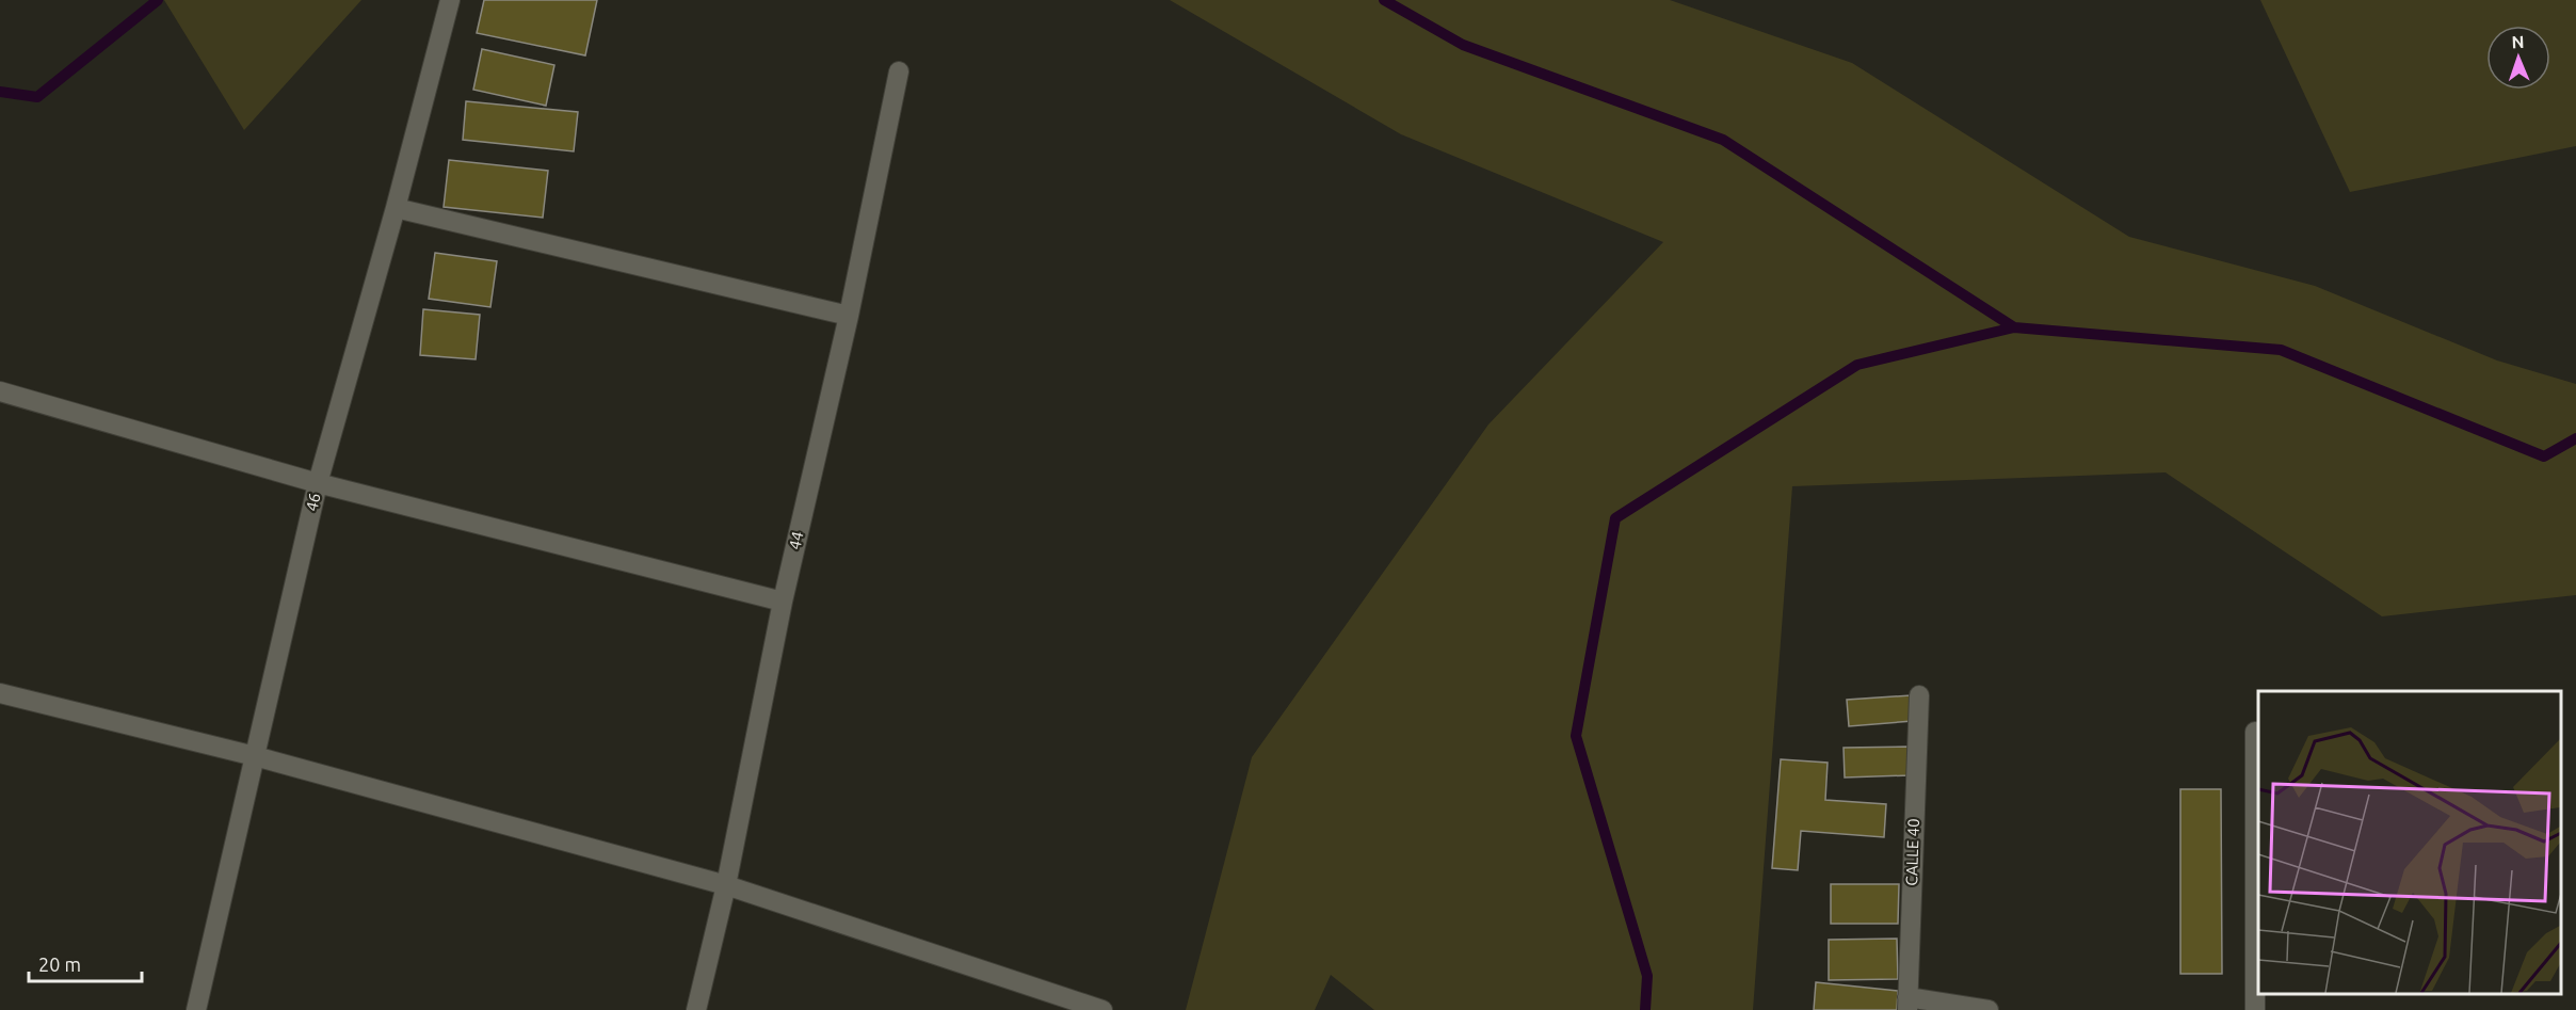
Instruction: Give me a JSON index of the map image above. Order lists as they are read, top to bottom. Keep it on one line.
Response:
{"streets":{"street":["46","44","CALLE 40"]},"scale_bar":"20 m","north":"top"}
